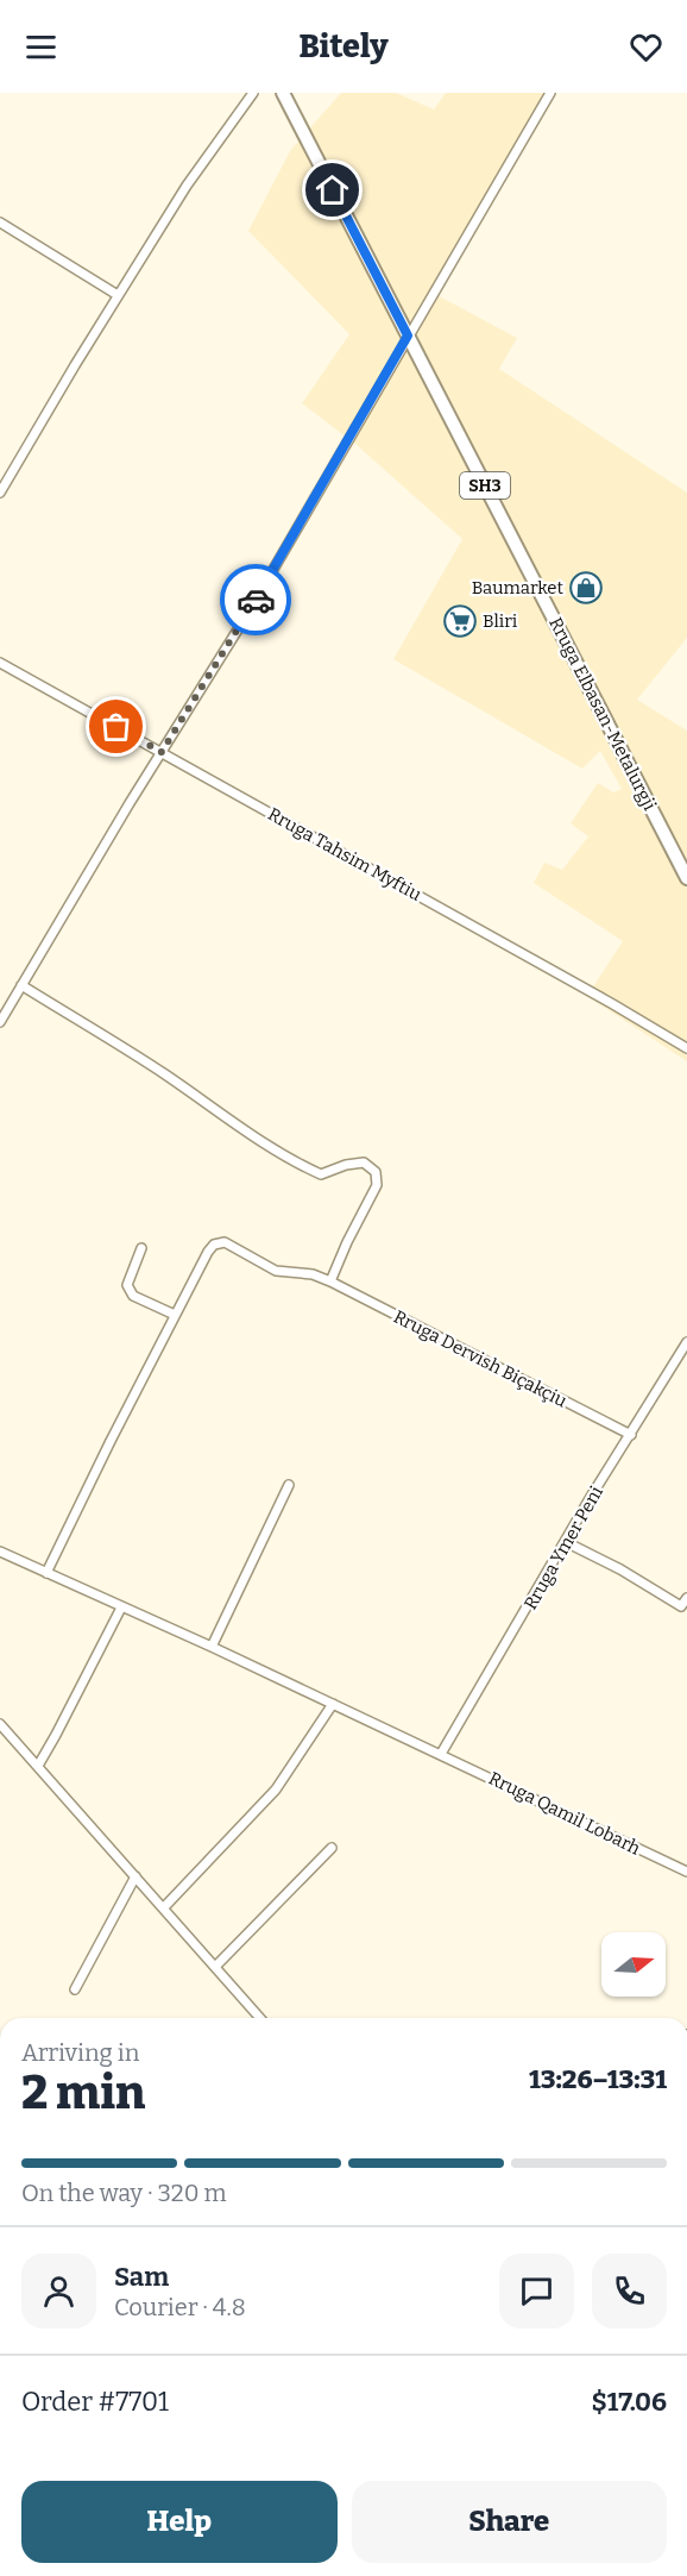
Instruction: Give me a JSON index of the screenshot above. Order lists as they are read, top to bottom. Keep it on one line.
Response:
{"streets":{"main road":["SH3","Rruga Elbasan-Metalurgji"],"street":["Rruga Tahsim Myftiu","Rruga Dervish Biçakçiu","Rruga Ymer Peni","Rruga Qamil Lobarh"]},"crossings":[["Rruga Dervish Biçakçiu","Rruga Ymer Peni"],["Rruga Ymer Peni","Rruga Qamil Lobarh"]],"places":{"shop":["Baumarket"],"supermarket":["Bliri"]},"north":"right","page":{"header":"Bitely","heading":["2 min","Arriving in","13:26–13:31"],"panel":["Sam","Courier · 4.8","Order #7701","$17.06"],"bar":"On the way · 320 m","buttons":["Help","Share"]}}
